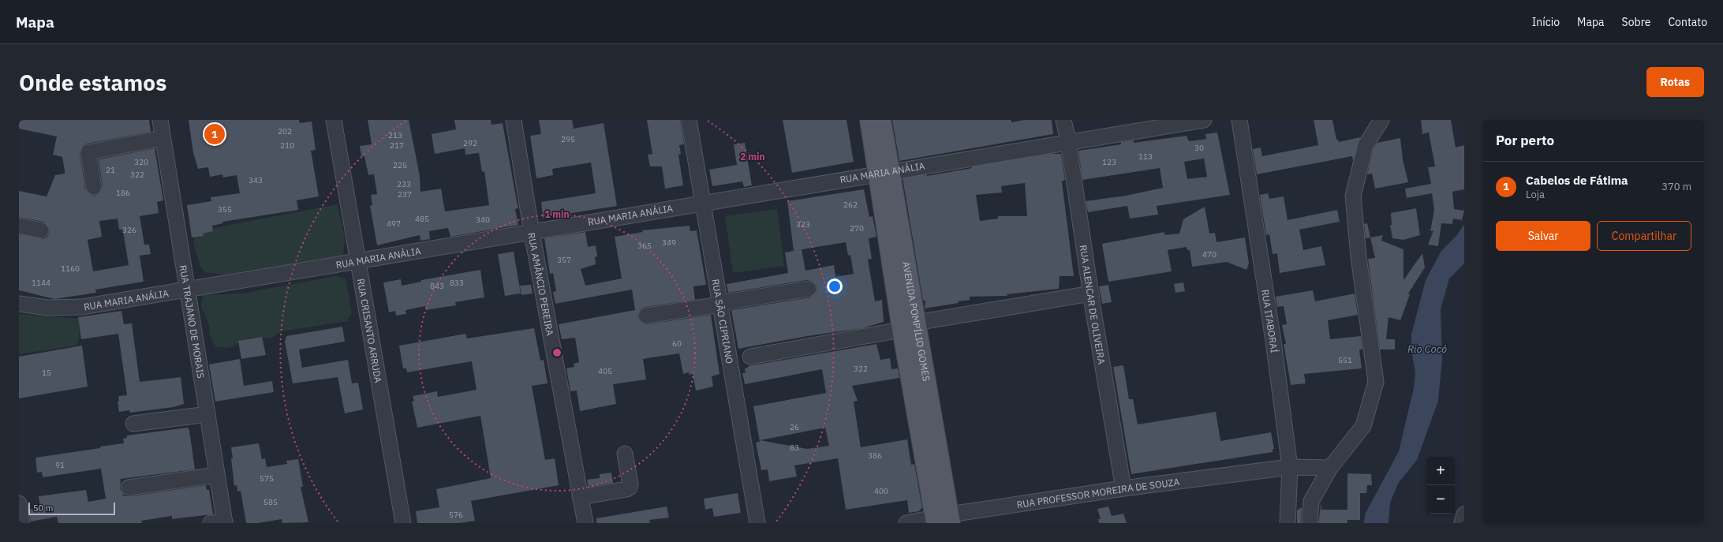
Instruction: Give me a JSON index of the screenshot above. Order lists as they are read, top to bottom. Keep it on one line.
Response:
{"streets":{"main road":["AVENIDA POMPÍLIO GOMES"],"street":["RUA MARIA ANÁLIA","RUA AMÂNCIO PEREIRA","RUA ALENCAR DE OLIVEIRA","RUA ITABORAÍ","RUA TRAJANO DE MORAIS","RUA SÃO CIPRIANO","RUA CRISANTO ARRUDA","RUA PROFESSOR MOREIRA DE SOUZA"]},"crossings":[["RUA MARIA ANÁLIA","RUA AMÂNCIO PEREIRA"],["RUA MARIA ANÁLIA","RUA ALENCAR DE OLIVEIRA"],["RUA MARIA ANÁLIA","RUA TRAJANO DE MORAIS"],["RUA MARIA ANÁLIA","RUA SÃO CIPRIANO"],["RUA MARIA ANÁLIA","AVENIDA POMPÍLIO GOMES"],["RUA MARIA ANÁLIA","RUA CRISANTO ARRUDA"],["RUA ALENCAR DE OLIVEIRA","RUA PROFESSOR MOREIRA DE SOUZA"],["RUA ITABORAÍ","RUA PROFESSOR MOREIRA DE SOUZA"],["AVENIDA POMPÍLIO GOMES","RUA PROFESSOR MOREIRA DE SOUZA"]],"water":["Rio Cocó"],"house_numbers":["202","213","295","292","210","217","30","113","320","123","225","21","322","343","233","186","237","262","355","485","340","497","323","270","326","349","365","470","357","1160","1144","833","843","60","551","322","405","15","26","83","386","91","575","400","585","576"],"scale_bar":"50 m","page":{"header":"Mapa","nav":["Início","Mapa","Sobre","Contato"],"buttons":["Rotas",["Salvar","Compartilhar"]],"title":"Onde estamos","heading":"Por perto","pins":"1","list":[{"mark":"1","name":"Cabelos de Fátima","note":"Loja","value":"370 m"}],"map_buttons":["+","−"],"scale":"50 m"},"rings":["2 min","1 min"]}
